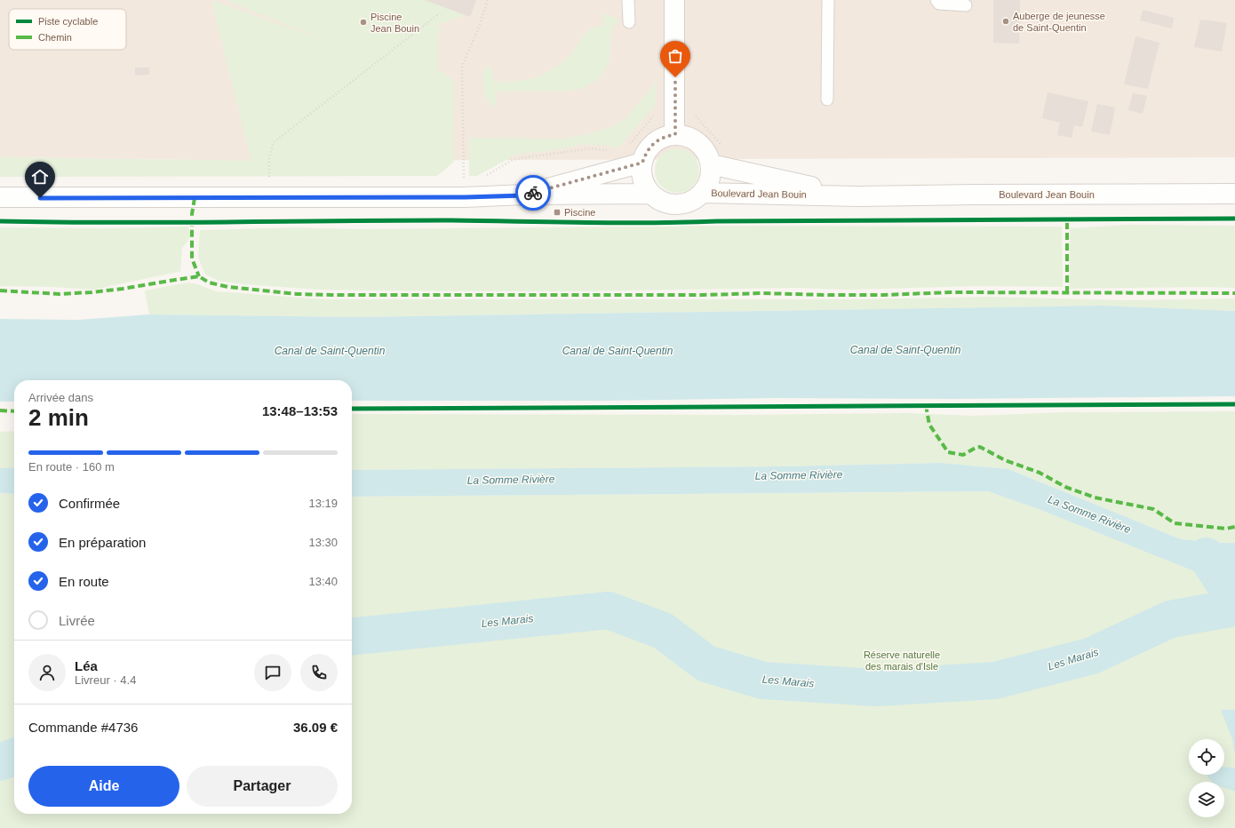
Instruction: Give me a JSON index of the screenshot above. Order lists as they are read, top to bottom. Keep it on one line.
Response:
{"streets":{"street":["Boulevard Jean Bouin"]},"water":["Canal de Saint-Quentin","La Somme Rivière","Les Marais"],"parks":["Réserve naturelle des marais d'Isle"],"places":{"other":["Auberge de jeunesse de Saint-Quentin","Piscine Jean Bouin"],"transit":["Piscine"]},"legend":["Piste cyclable","Chemin"],"page":{"heading":["2 min","Arrivée dans","13:48–13:53"],"panel":["Léa","Livreur · 4.4","Commande #4736","36.09 €"],"bar":"En route · 160 m","list":[["Confirmée","13:19"],["En préparation","13:30"],["En route","13:40"],"Livrée"],"buttons":["Aide","Partager"]}}
